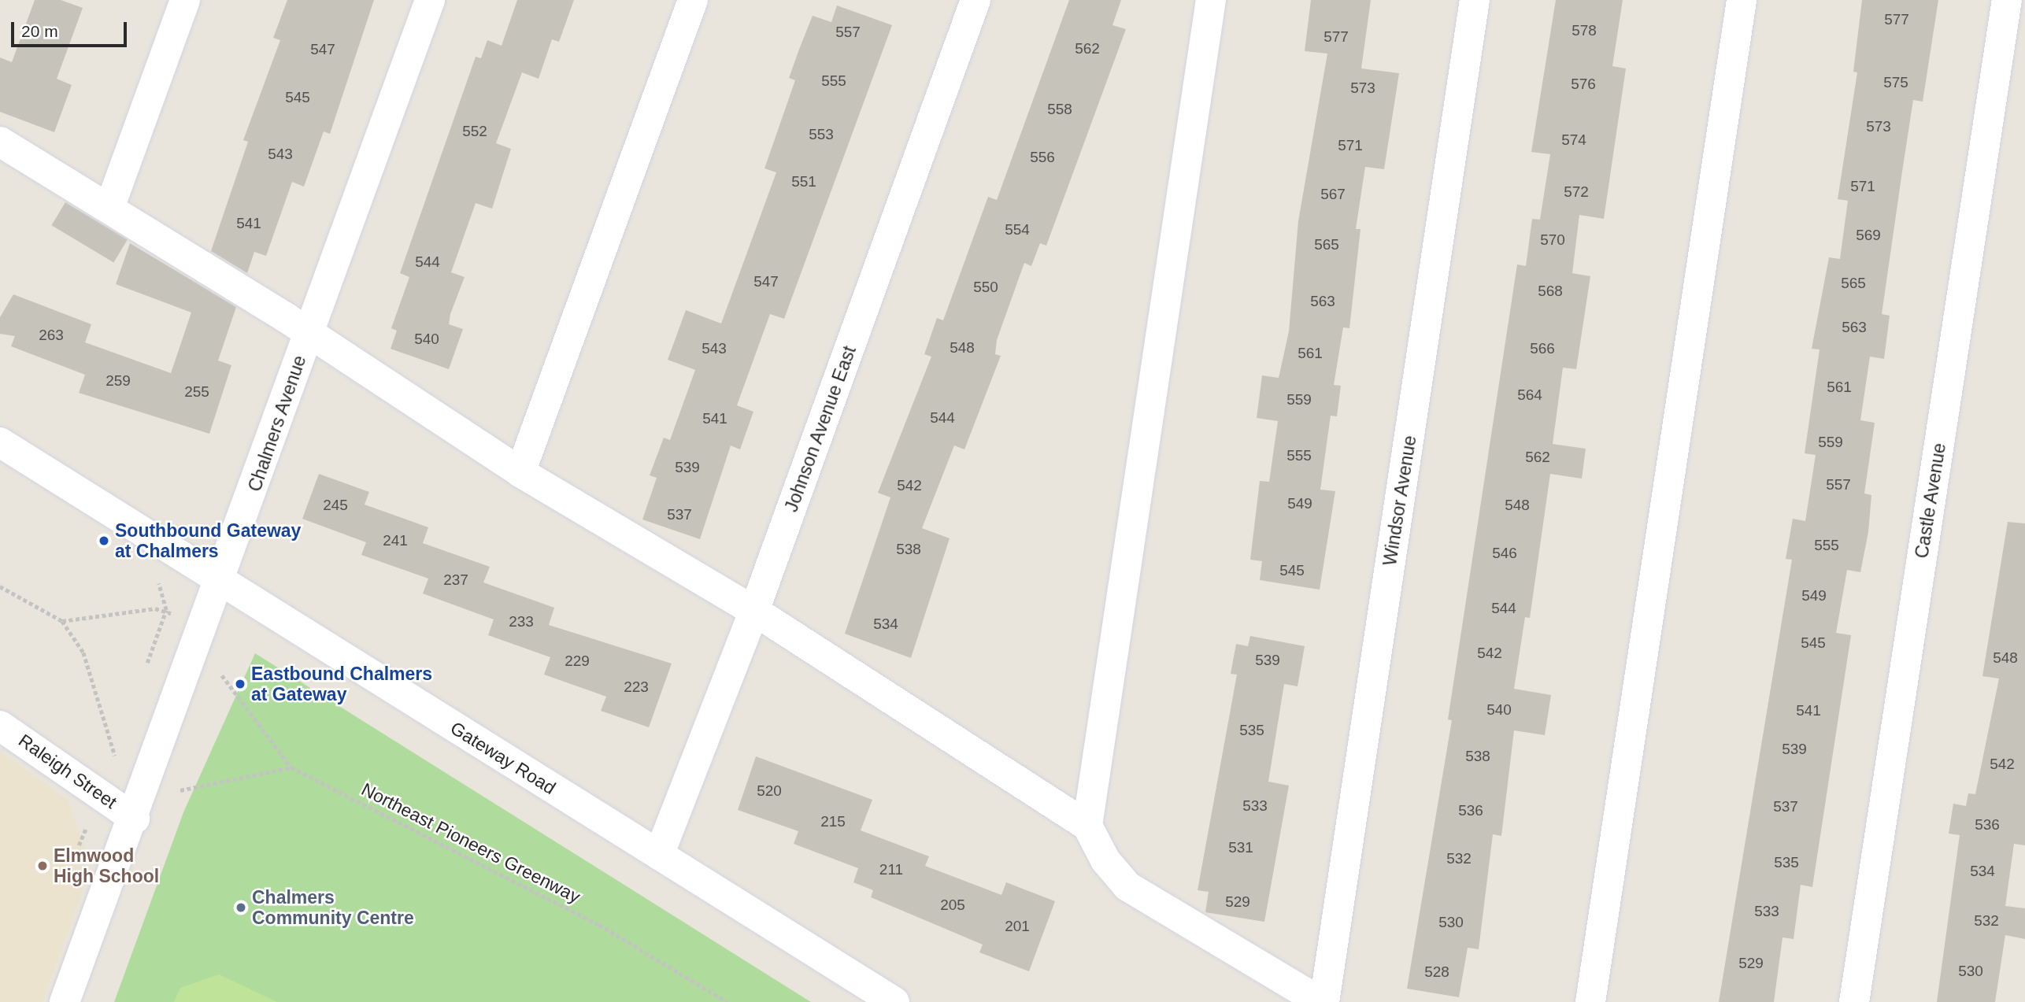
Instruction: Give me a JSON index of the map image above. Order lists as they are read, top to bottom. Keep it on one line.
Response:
{"streets":{"street":["Chalmers Avenue","Johnson Avenue East","Windsor Avenue","Castle Avenue","Gateway Road","Raleigh Street"],"path":["Northeast Pioneers Greenway"]},"crossings":[["Chalmers Avenue","Gateway Road"],["Chalmers Avenue","Raleigh Street"],["Johnson Avenue East","Gateway Road"]],"places":["Southbound Gateway at Chalmers","Eastbound Chalmers at Gateway","Elmwood High School","Chalmers Community Centre"],"house_numbers":["577","578","557","577","562","547","555","575","576","573","545","558","573","552","553","574","571","543","556","551","571","572","567","541","554","569","570","565","544","547","565","550","568","563","563","263","540","548","543","566","561","259","561","255","564","559","544","541","559","555","562","539","557","542","549","245","548","537","241","555","538","546","545","237","549","544","233","534","545","542","548","539","229","223","540","541","535","539","538","542","520","533","537","536","215","536","531","532","535","211","534","529","205","533","532","530","201","529","530","528"],"scale_bar":"20 m"}
